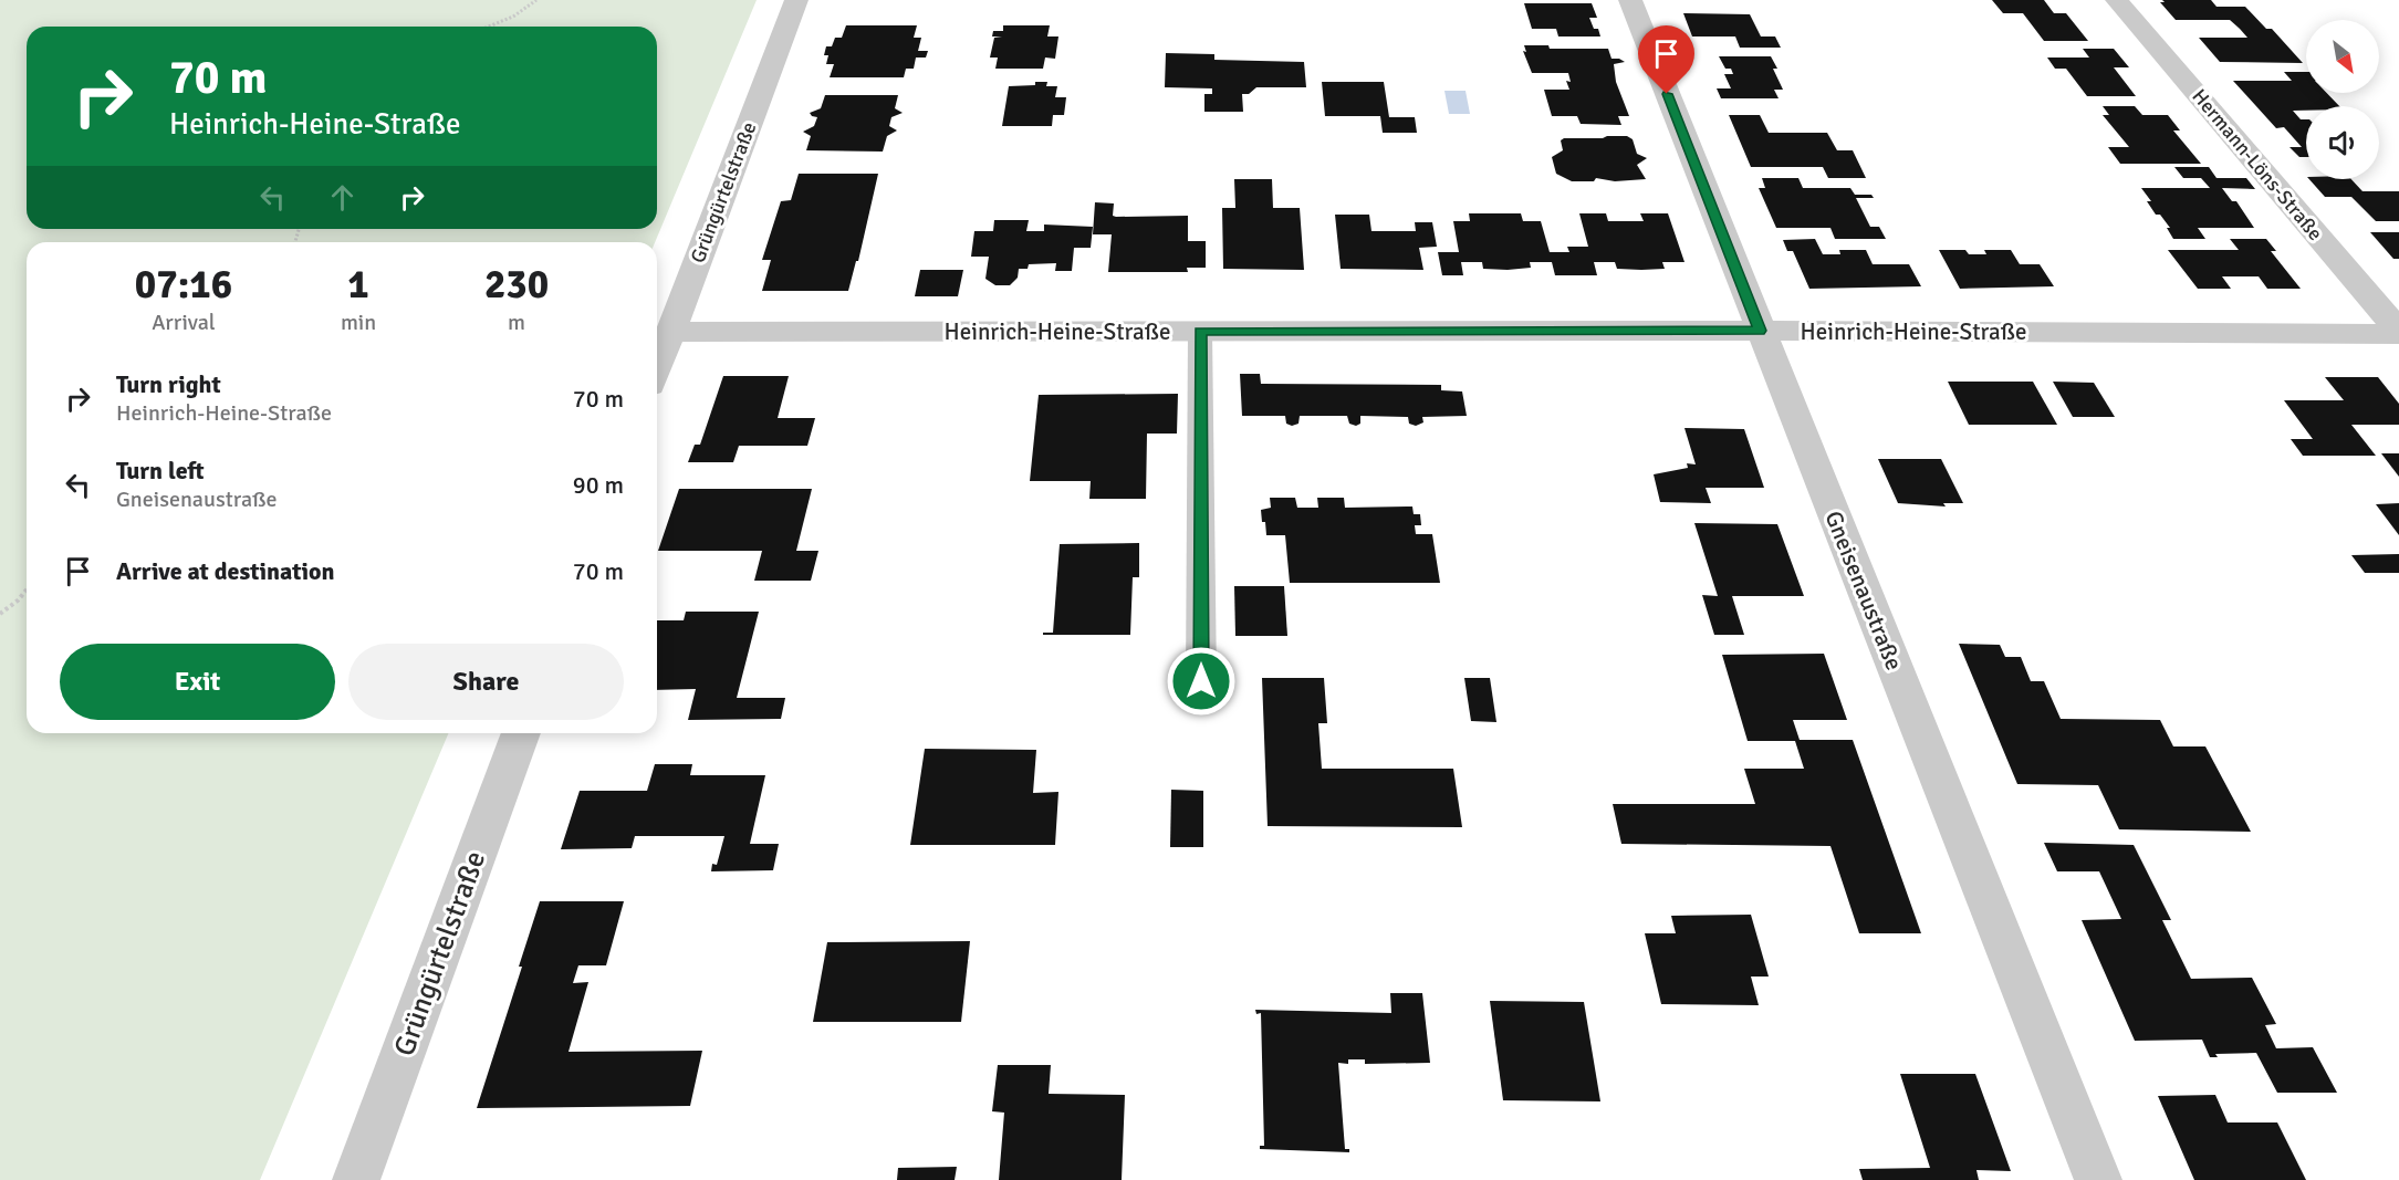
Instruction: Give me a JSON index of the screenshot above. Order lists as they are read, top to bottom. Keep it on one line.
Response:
{"streets":{"street":["Hermann-Löns-Straße","Grüngürtelstraße","Heinrich-Heine-Straße","Gneisenaustraße"]},"crossings":[["Hermann-Löns-Straße","Heinrich-Heine-Straße"],["Grüngürtelstraße","Heinrich-Heine-Straße"],["Heinrich-Heine-Straße","Gneisenaustraße"]],"north":"bottom right","page":{"turn":["70 m","Heinrich-Heine-Straße"],"eta":["07:16","Arrival","1","min","230","m"],"list":[{"name":"Turn right","note":"Heinrich-Heine-Straße","value":"70 m"},{"name":"Turn left","note":"Gneisenaustraße","value":"90 m"},{"name":"Arrive at destination","value":"70 m"}],"buttons":["Exit","Share"]}}
